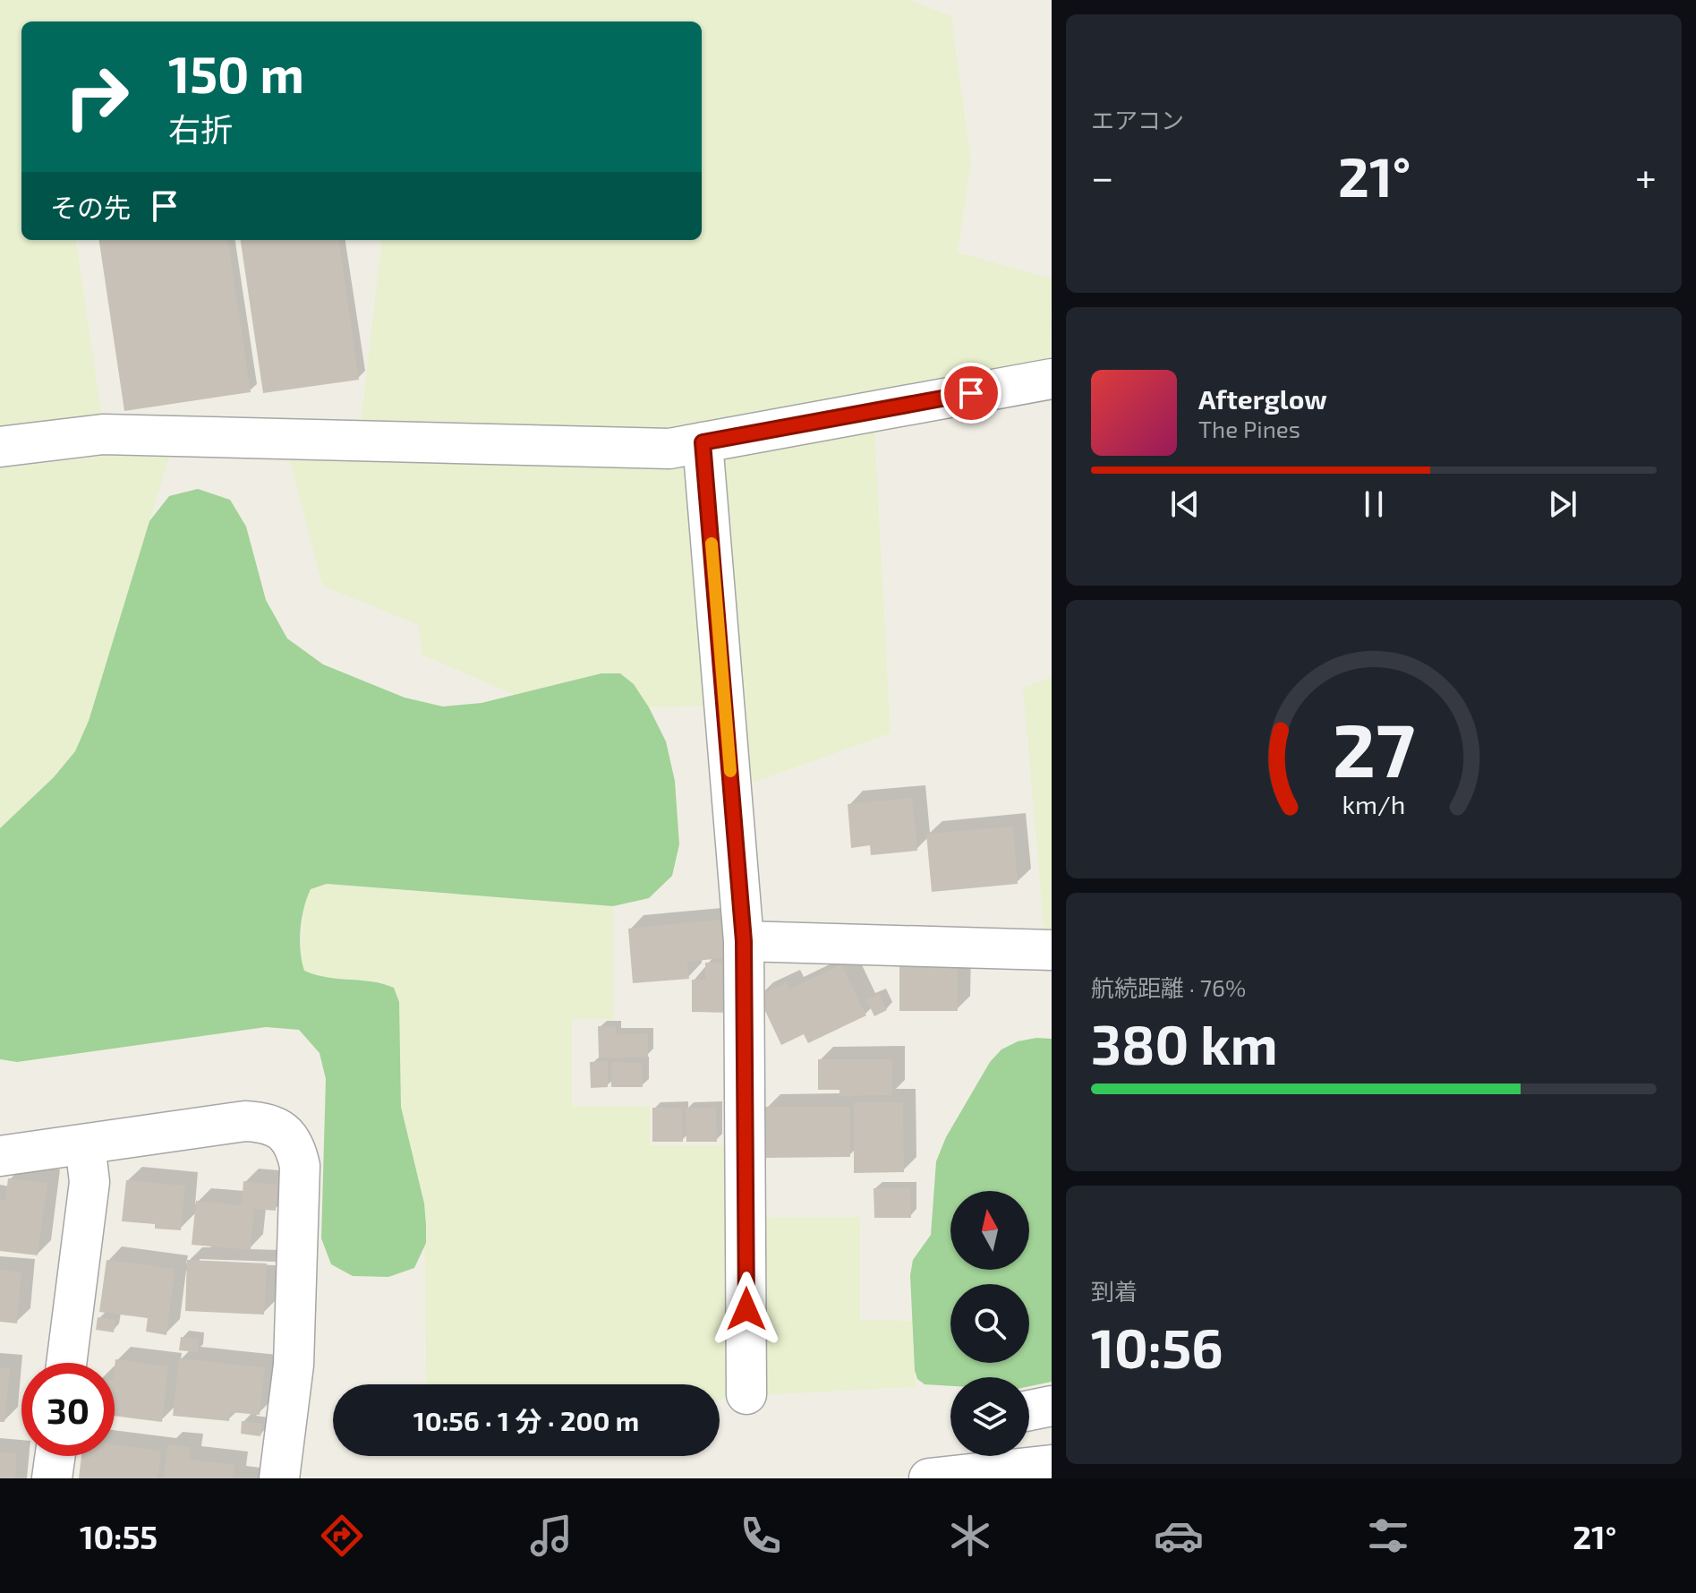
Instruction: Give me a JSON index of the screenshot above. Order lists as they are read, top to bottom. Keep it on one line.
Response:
{"north":"top","page":{"tile":["エアコン",["航続距離 · 76%","380 km"],["到着","10:56"]],"turn":["150 m","右折"],"heat":["−","21°","+"],"then":"その先","song":["Afterglow","The Pines"],"limit":"30","trip":"10:56 · 1 分 · 200 m","tabs":["10:55","21°"],"gauge":["27","km/h"]}}
